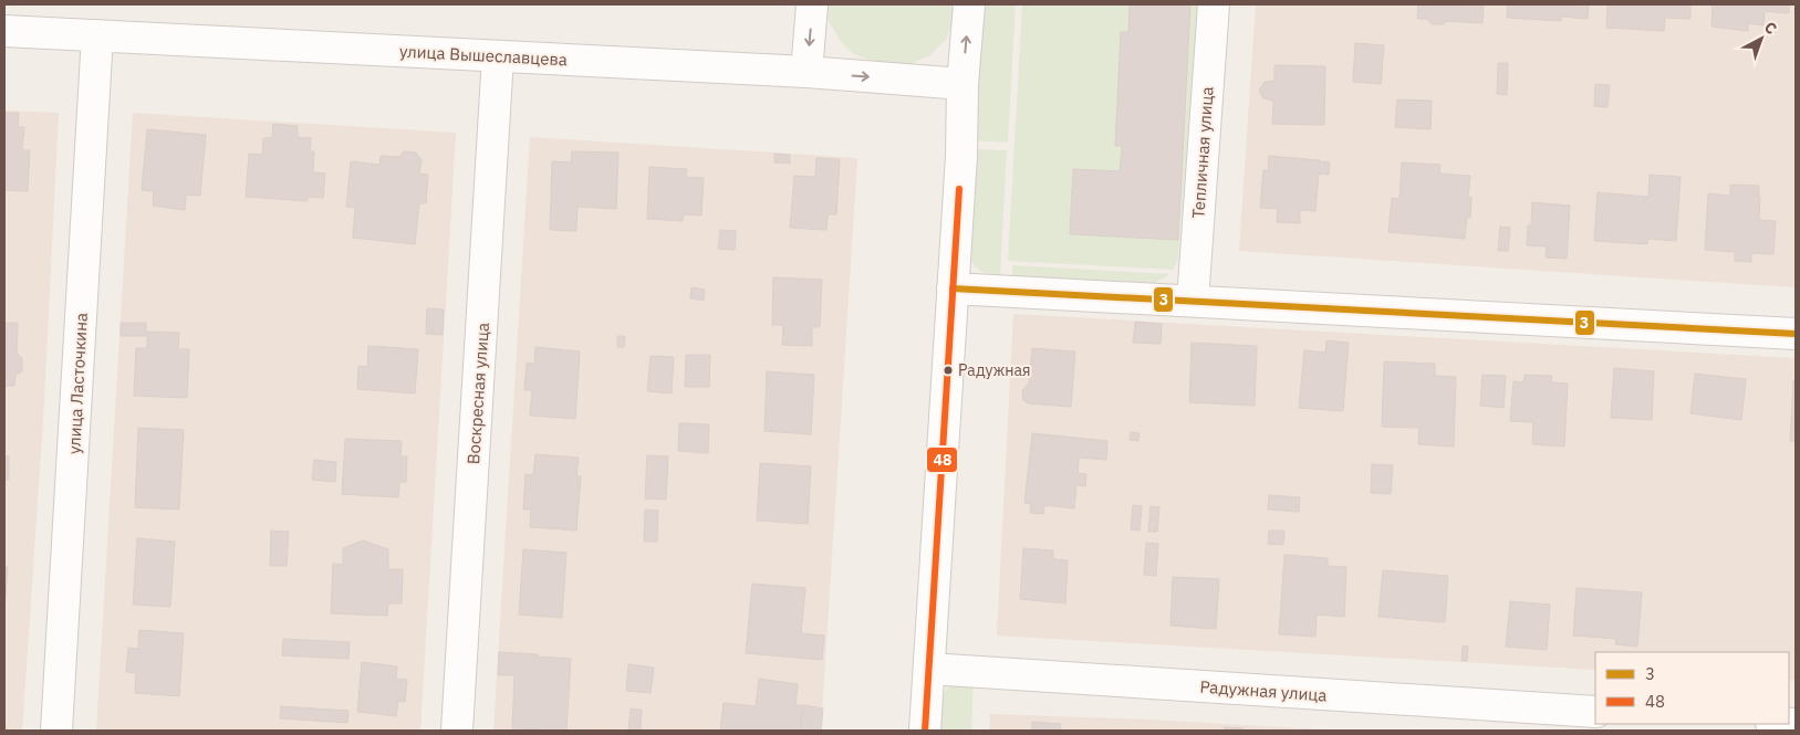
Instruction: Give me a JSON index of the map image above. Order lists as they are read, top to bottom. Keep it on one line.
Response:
{"streets":{"street":["улица Вышеславцева","Тепличная улица","улица Ласточкина","Воскресная улица","Радужная улица"]},"crossings":[["улица Вышеславцева","улица Ласточкина"],["улица Вышеславцева","Воскресная улица"]],"places":["Радужная"],"lines":["transit line 48","transit line 3"],"legend":["3","48"],"north":"top right"}
